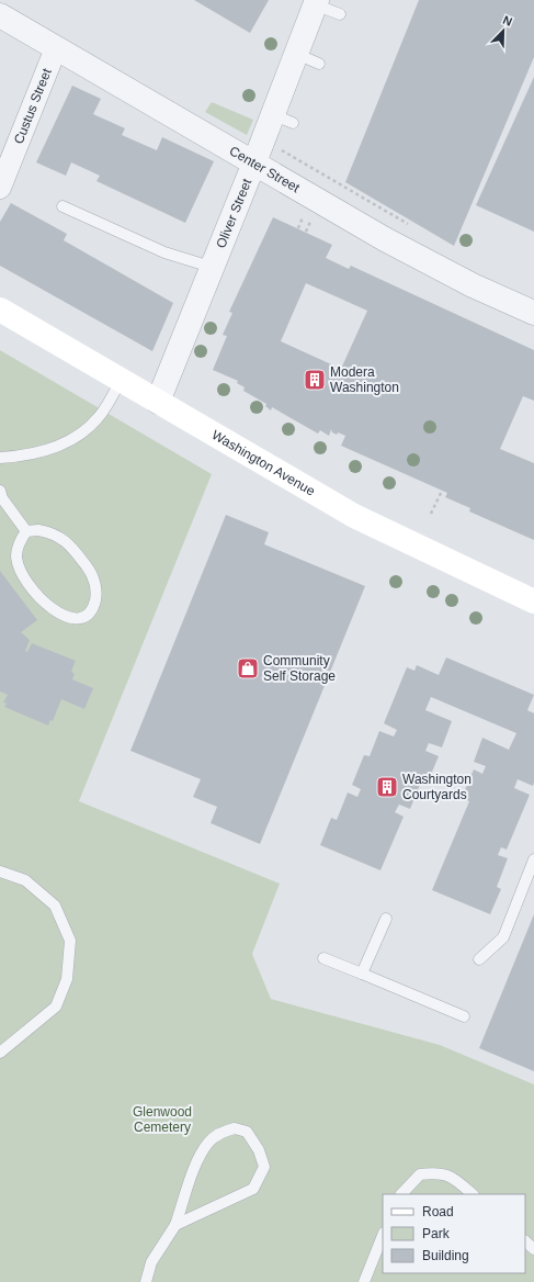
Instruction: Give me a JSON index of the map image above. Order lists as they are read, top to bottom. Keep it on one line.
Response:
{"streets":{"main road":["Washington Avenue"],"street":["Custus Street","Center Street","Oliver Street"]},"crossings":[["Custus Street","Center Street"],["Center Street","Oliver Street"],["Oliver Street","Washington Avenue"]],"parks":["Glenwood Cemetery"],"places":{"building":["Modera Washington","Washington Courtyards"],"shop":["Community Self Storage"]},"legend":["Road","Park","Building"],"north":"top right"}
